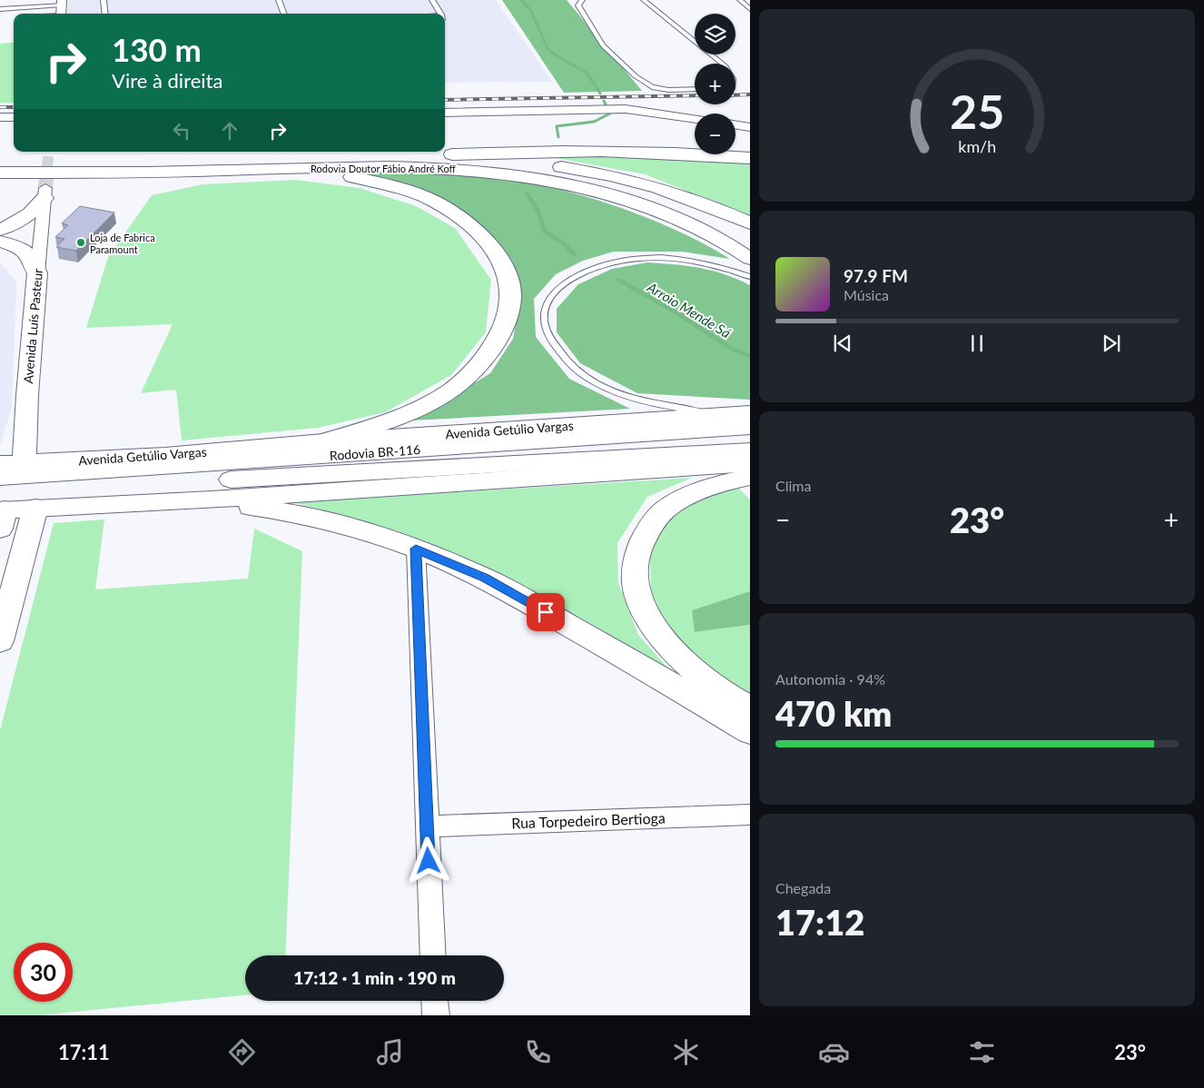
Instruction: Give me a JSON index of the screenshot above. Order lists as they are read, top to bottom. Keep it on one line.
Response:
{"streets":{"main road":["Rodovia Doutor Fábio André Koff","Avenida Luís Pasteur","Avenida Getúlio Vargas","Rodovia BR-116"],"street":["Rua Torpedeiro Bertioga"]},"crossings":[["Avenida Luís Pasteur","Avenida Getúlio Vargas"]],"water":["Arroio Mende Sá"],"places":["Loja de Fabrica Paramount"],"page":{"map_buttons":["+","−"],"turn":["130 m","Vire à direita"],"song":["97.9 FM","Música"],"tile":["Clima",["Autonomia · 94%","470 km"],["Chegada","17:12"]],"heat":["−","23°","+"],"limit":"30","trip":"17:12 · 1 min · 190 m","tabs":["17:11","23°"],"gauge":["25","km/h"]}}
